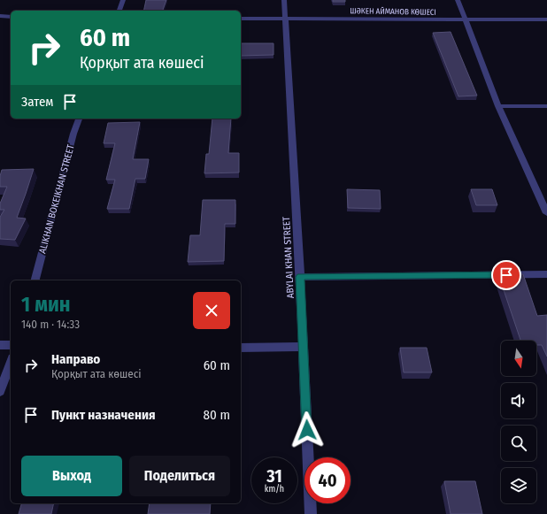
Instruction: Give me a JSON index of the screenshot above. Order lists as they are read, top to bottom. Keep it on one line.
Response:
{"streets":{"street":["ШӘКЕН АЙМАНОВ КӨШЕСІ","ALIKHAN BOKEIKHAN STREET","ABYLAI KHAN STREET"]},"crossings":[["ШӘКЕН АЙМАНОВ КӨШЕСІ","ABYLAI KHAN STREET"]],"north":"bottom","page":{"turn":["60 m","Қорқыт ата көшесі"],"then":"Затем","heading":["1 мин","140 m · 14:33"],"list":[{"name":"Направо","note":"Қорқыт ата көшесі","value":"60 m"},{"name":"Пункт назначения","value":"80 m"}],"buttons":["Выход","Поделиться"],"speed":"31 km/h","limit":"40"}}
